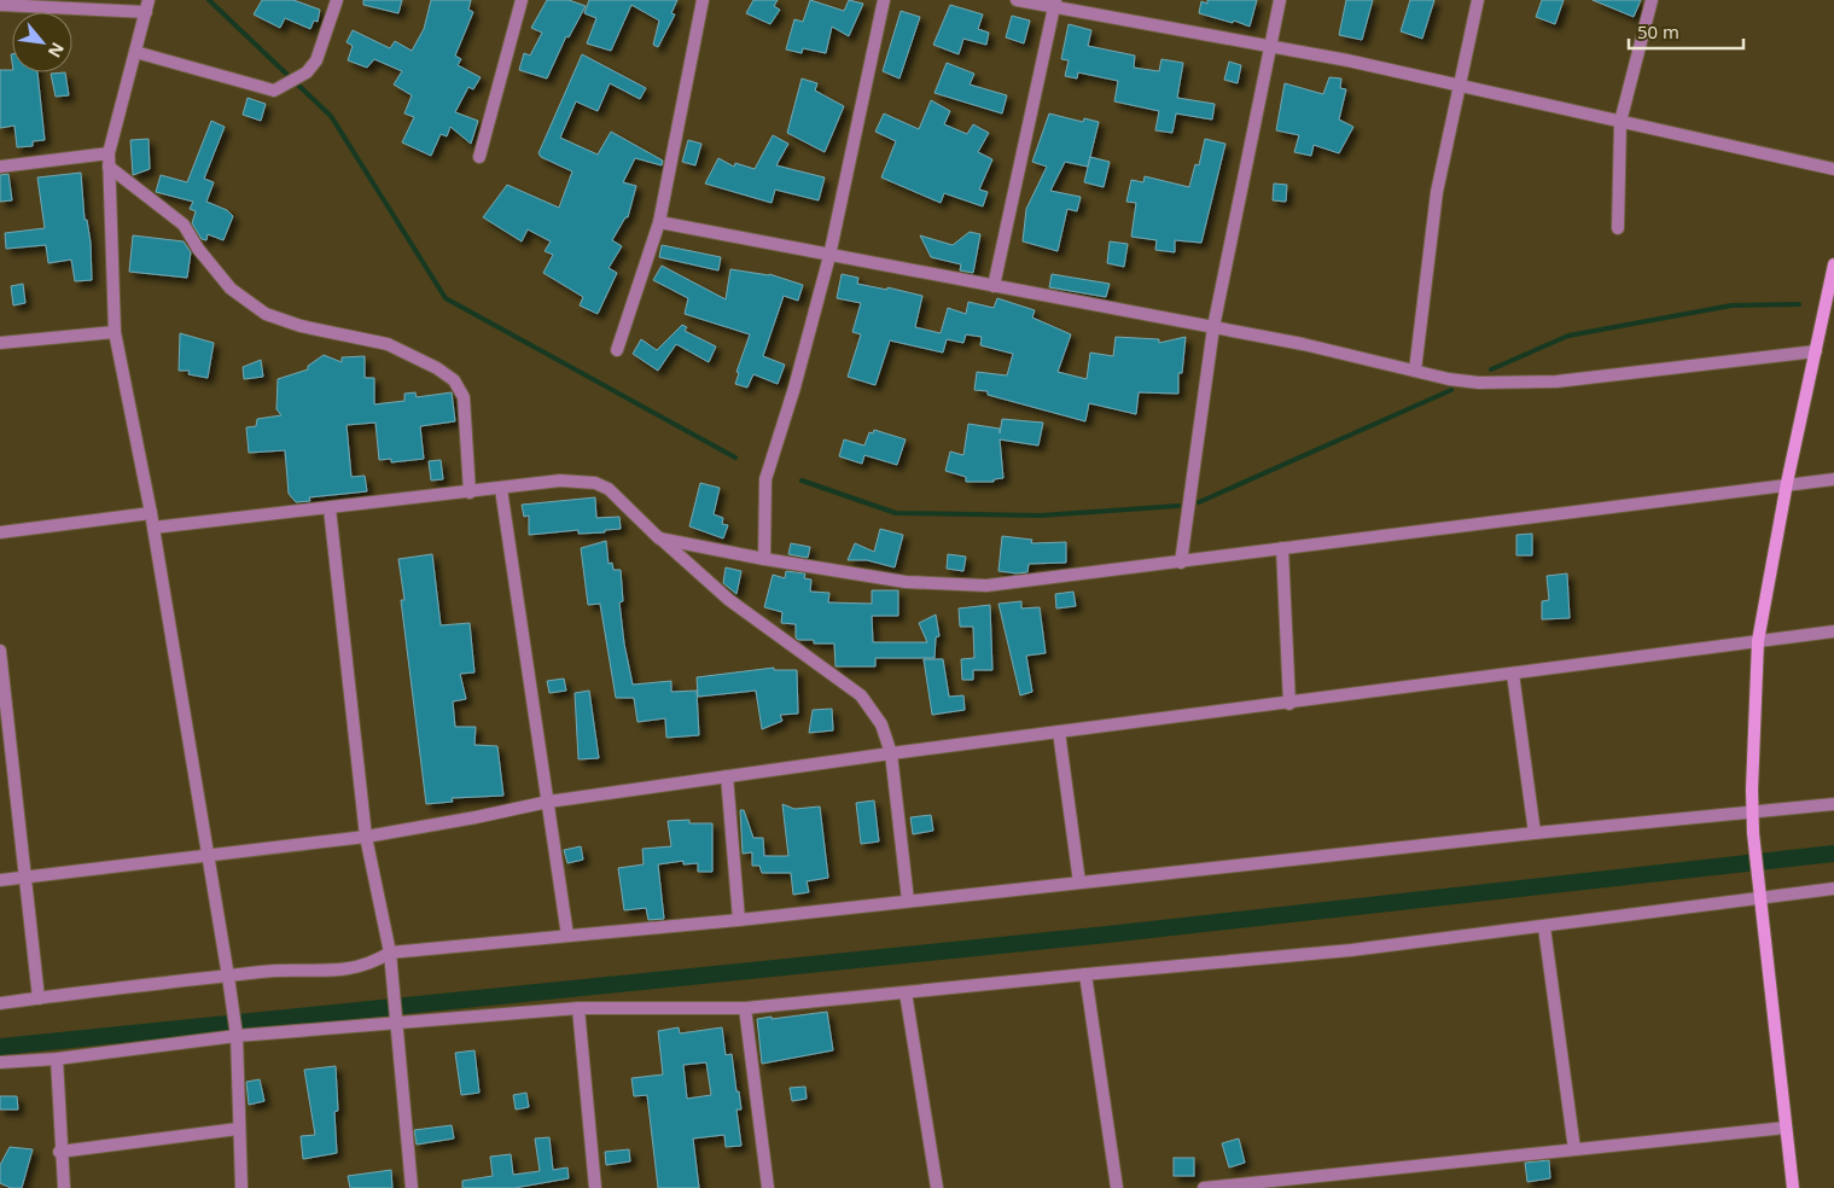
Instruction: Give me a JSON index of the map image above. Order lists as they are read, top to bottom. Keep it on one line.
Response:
{"scale_bar":"50 m","north":"bottom right"}
